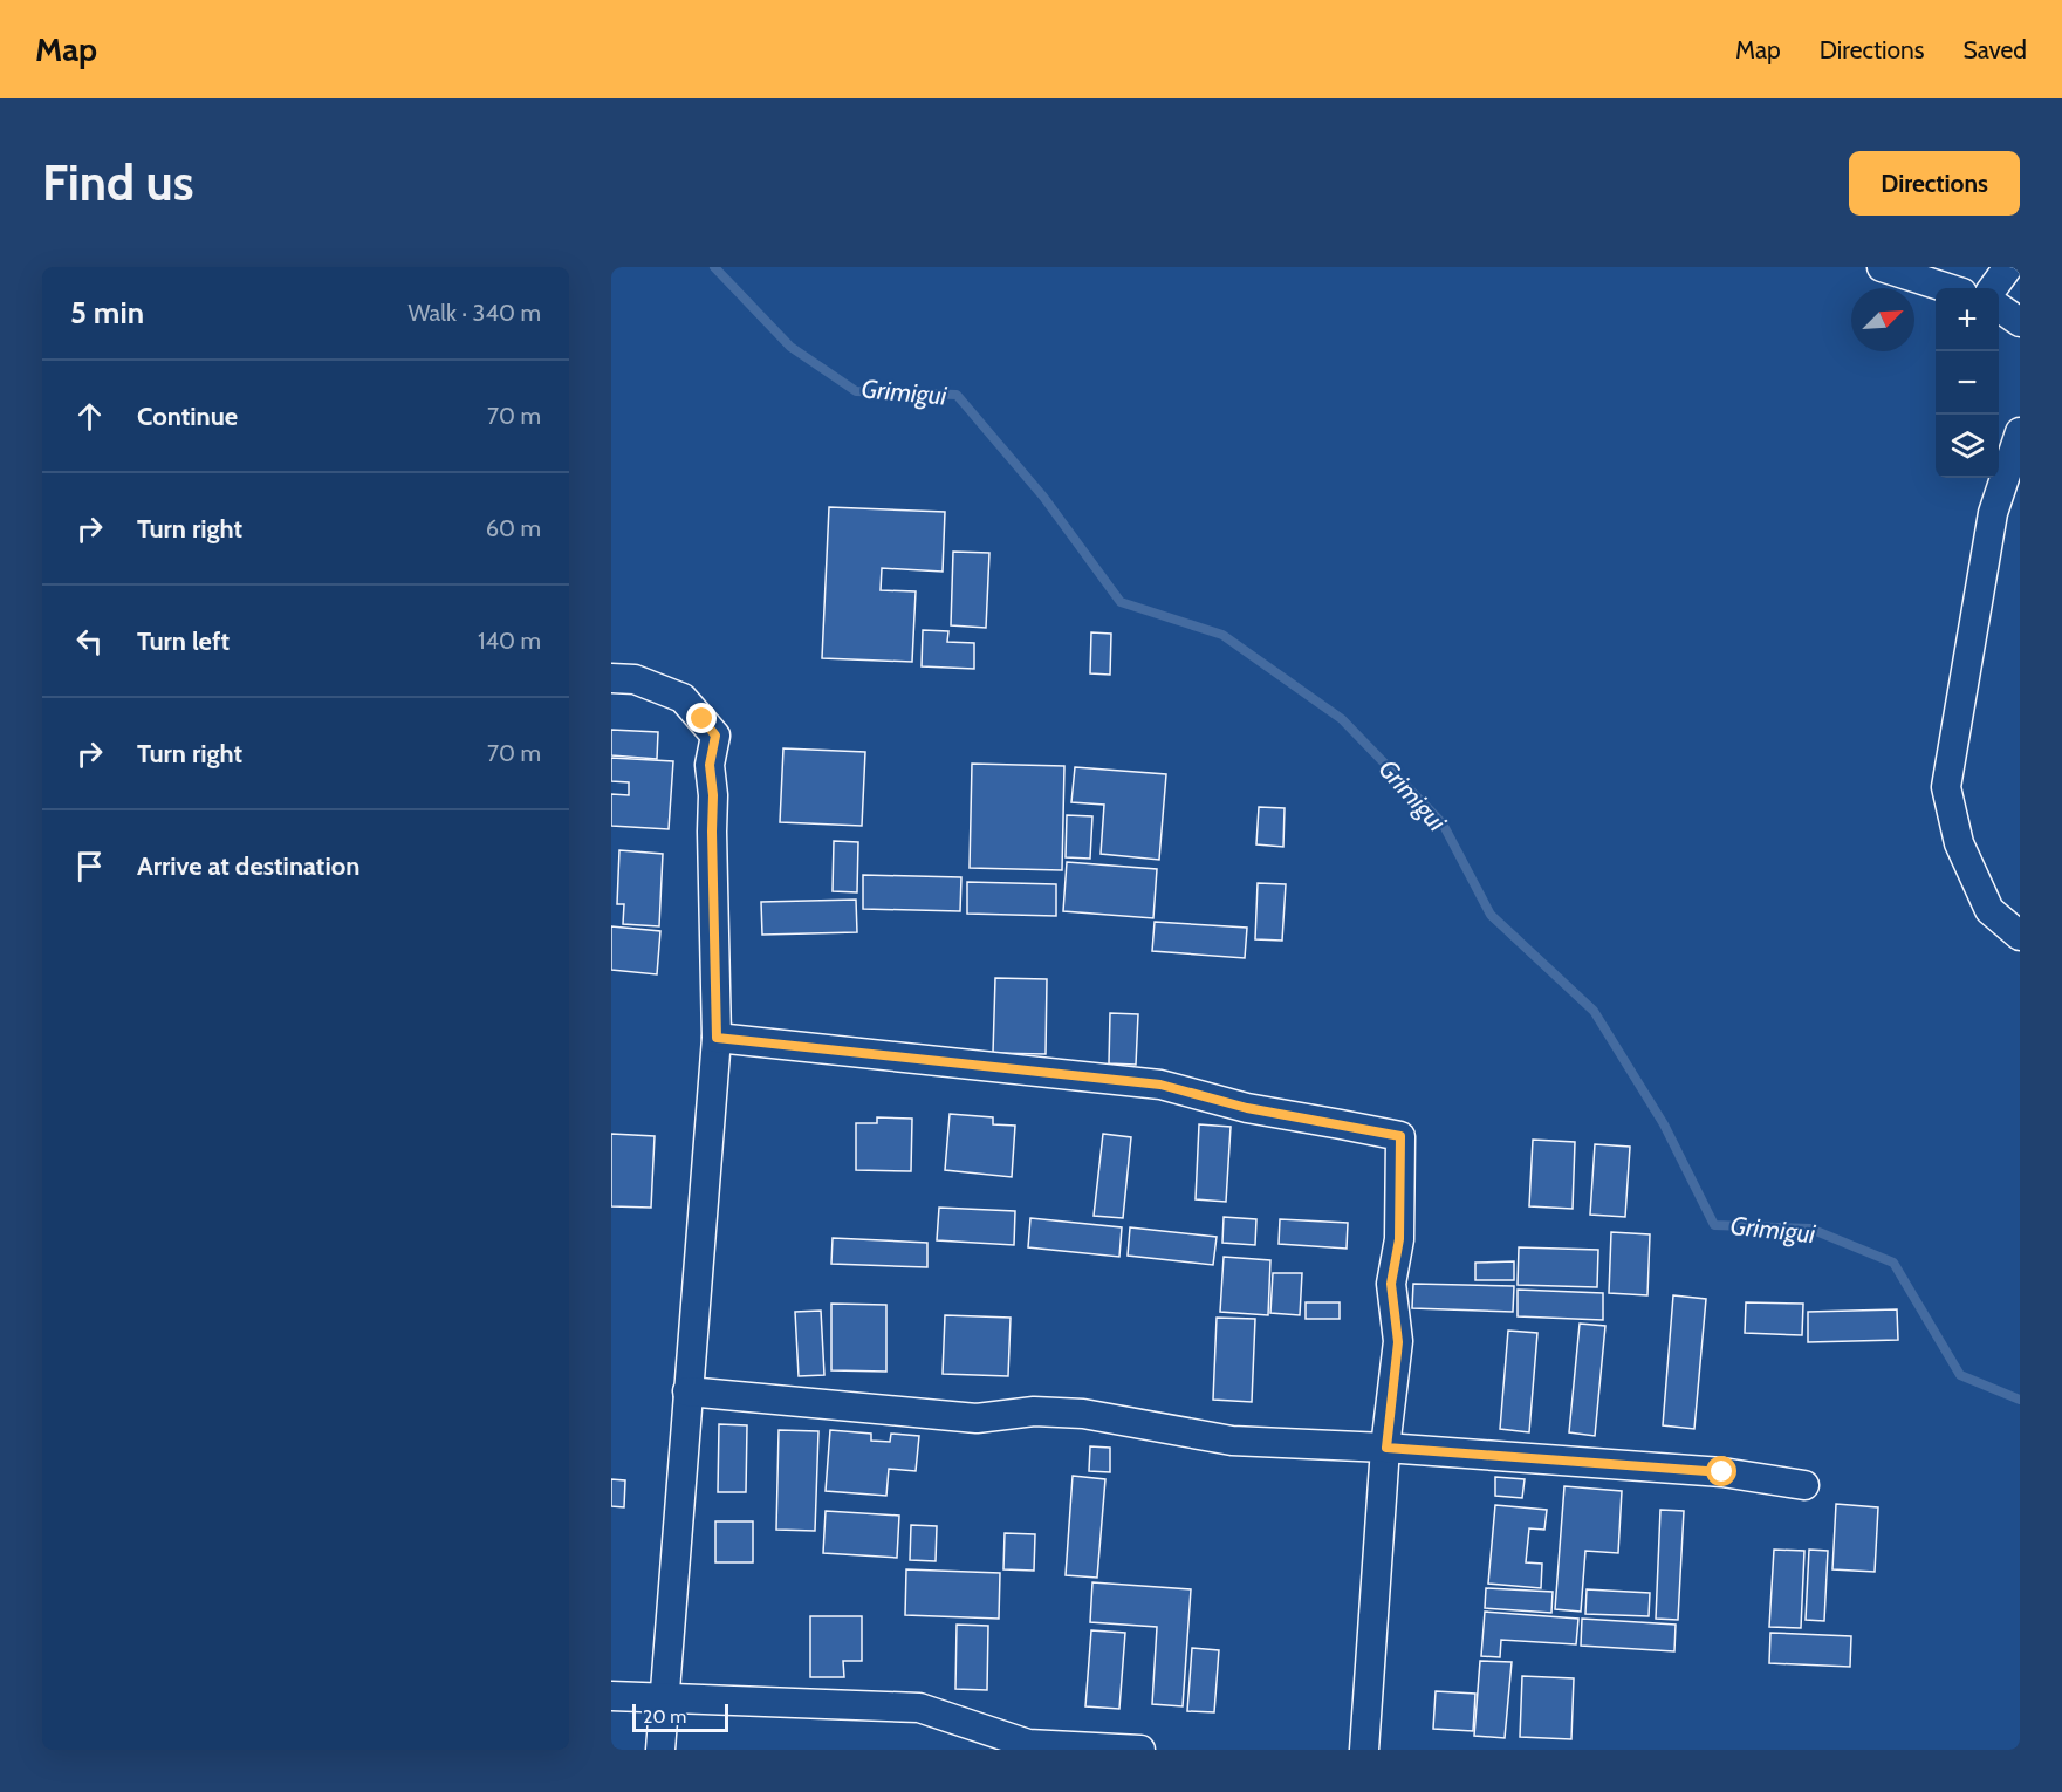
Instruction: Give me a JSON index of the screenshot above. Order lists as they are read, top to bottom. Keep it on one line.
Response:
{"water":["Grimigui"],"scale_bar":"20 m","north":"top right","page":{"header":"Map","nav":["Map","Directions","Saved"],"buttons":"Directions","title":"Find us","heading":["5 min","Walk · 340 m"],"map_buttons":["+","−"],"list":[["Continue","70 m"],["Turn right","60 m"],["Turn left","140 m"],["Turn right","70 m"],"Arrive at destination"],"scale":"20 m"}}
